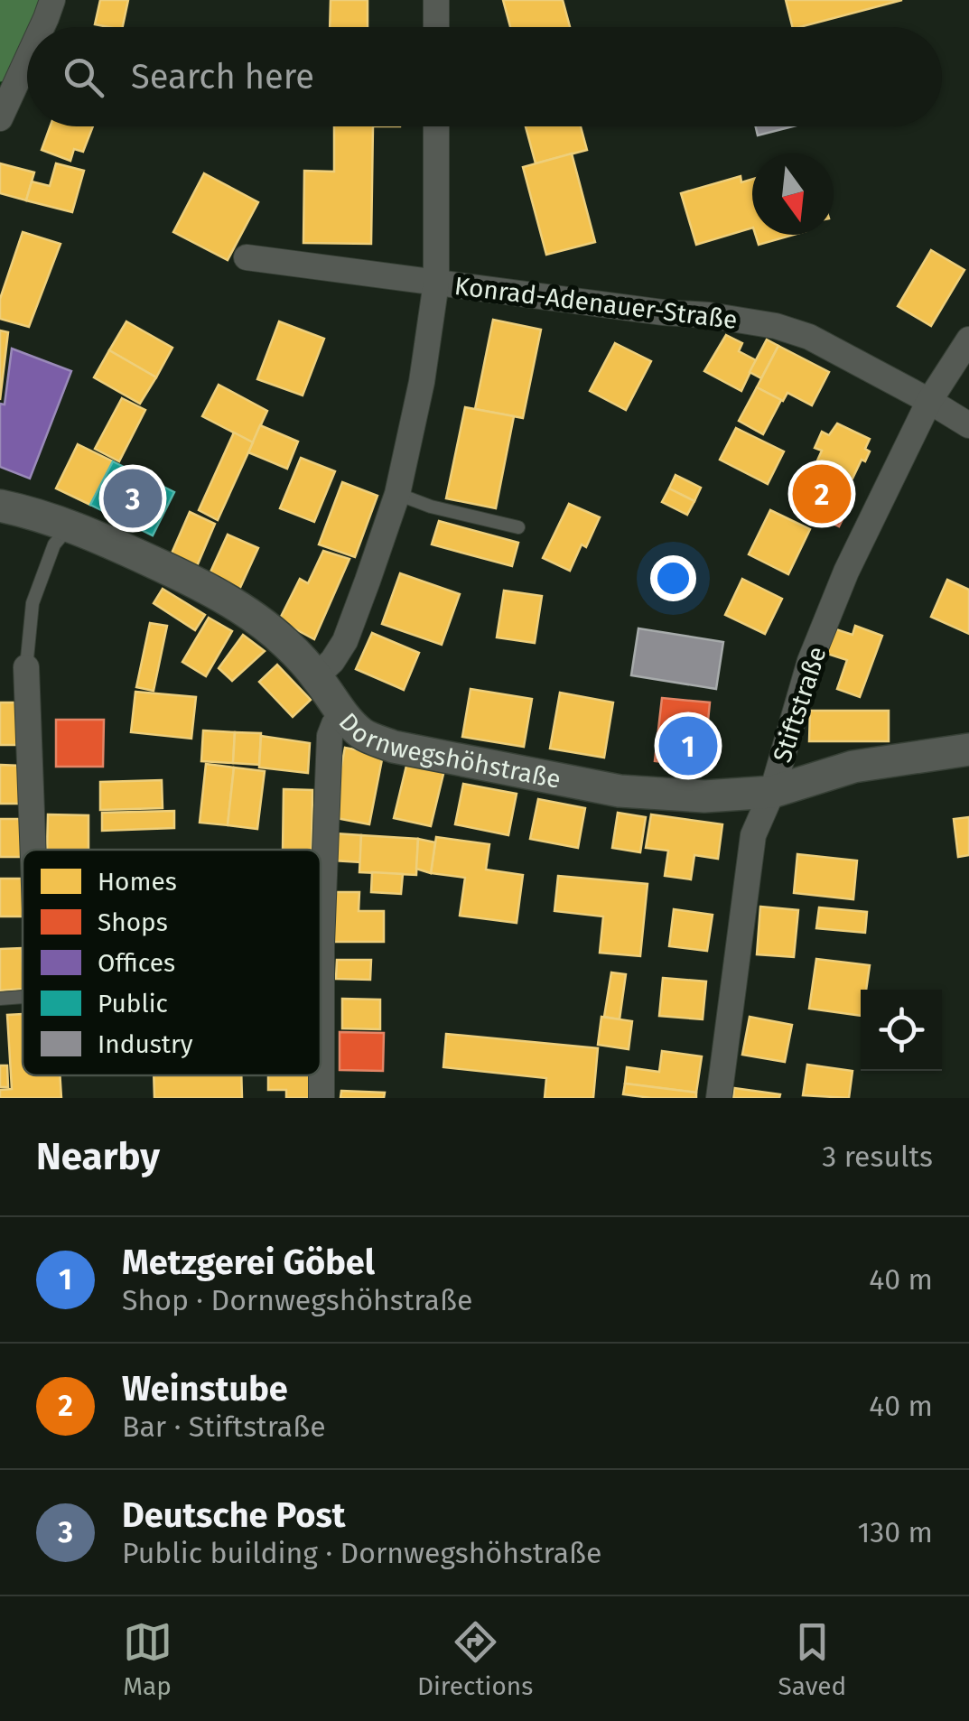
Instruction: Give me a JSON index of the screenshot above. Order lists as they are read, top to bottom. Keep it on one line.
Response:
{"streets":{"street":["Konrad-Adenauer-Straße","Stiftstraße","Dornwegshöhstraße"]},"crossings":[["Konrad-Adenauer-Straße","Stiftstraße"],["Stiftstraße","Dornwegshöhstraße"]],"legend":["Homes","Shops","Offices","Public","Industry"],"north":"bottom","page":{"search":"Search here","pins":["2","3","1"],"heading":["Nearby","3 results"],"list":[{"mark":"1","name":"Metzgerei Göbel","note":"Shop · Dornwegshöhstraße","value":"40 m"},{"mark":"2","name":"Weinstube","note":"Bar · Stiftstraße","value":"40 m"},{"mark":"3","name":"Deutsche Post","note":"Public building · Dornwegshöhstraße","value":"130 m"}],"nav":["Map","Directions","Saved"]}}
